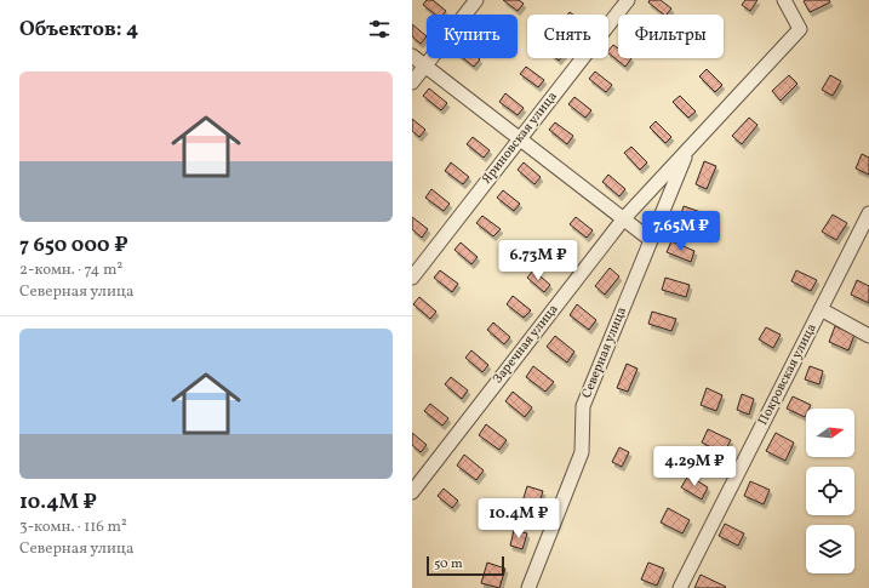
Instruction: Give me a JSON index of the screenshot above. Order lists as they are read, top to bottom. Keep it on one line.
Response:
{"streets":{"street":["Яриновская улица","Заречная улица","Северная улица","Покровская улица"]},"crossings":[["Заречная улица","Северная улица"]],"scale_bar":"50 m","north":"right","page":{"heading":"Объектов: 4","chip":["Купить","Снять","Фильтры"],"list":[{"name":"7 650 000 ₽","note":"2-комн. · 74 m² · Северная улица"},{"name":"10.4M ₽","note":"3-комн. · 116 m² · Северная улица"}],"price":["7.65M ₽","6.73M ₽","4.29M ₽","10.4M ₽"],"scale":"50 m"}}
